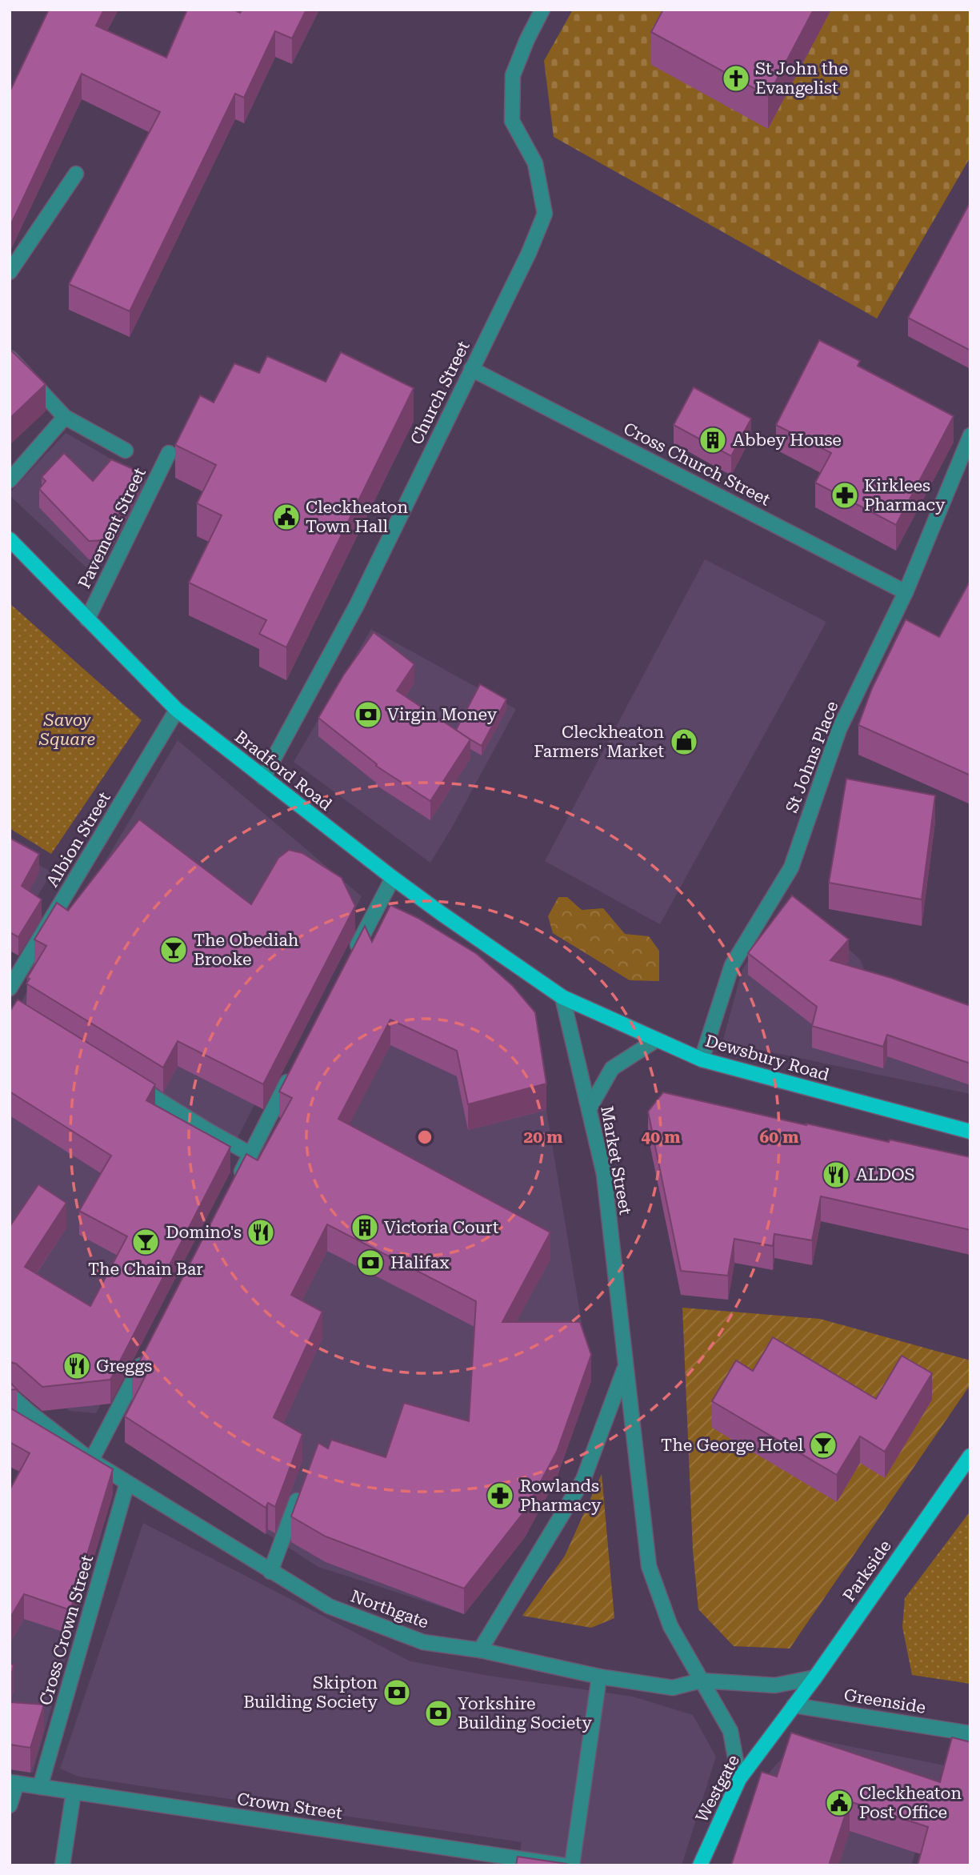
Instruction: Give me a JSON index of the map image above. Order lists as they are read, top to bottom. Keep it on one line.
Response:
{"streets":{"main road":["Bradford Road","Dewsbury Road","Parkside","Westgate"],"street":["Church Street","Cross Church Street","Pavement Street","St Johns Place","Albion Street","Market Street","Northgate","Cross Crown Street","Greenside","Crown Street"]},"crossings":[["Church Street","Cross Church Street"],["Church Street","Bradford Road"],["Cross Church Street","St Johns Place"],["Pavement Street","Bradford Road"],["St Johns Place","Dewsbury Road"],["Bradford Road","Albion Street"],["Bradford Road","Dewsbury Road"],["Bradford Road","Market Street"],["Dewsbury Road","Market Street"],["Market Street","Northgate"],["Market Street","Westgate"],["Parkside","Northgate"],["Parkside","Greenside"],["Parkside","Westgate"],["Northgate","Cross Crown Street"],["Cross Crown Street","Crown Street"],["Greenside","Westgate"]],"parks":["Savoy Square"],"places":{"church":["St John the Evangelist"],"building":["Abbey House","Victoria Court"],"pharmacy":["Kirklees Pharmacy","Rowlands Pharmacy"],"public building":["Cleckheaton Town Hall","Cleckheaton Post Office"],"bank":["Virgin Money","Halifax","Skipton Building Society","Yorkshire Building Society"],"shop":["Cleckheaton Farmers' Market"],"bar":["The Obediah Brooke","The Chain Bar","The George Hotel"],"restaurant":["ALDOS","Domino's","Greggs"]},"rings":["20 m","40 m","60 m"]}
